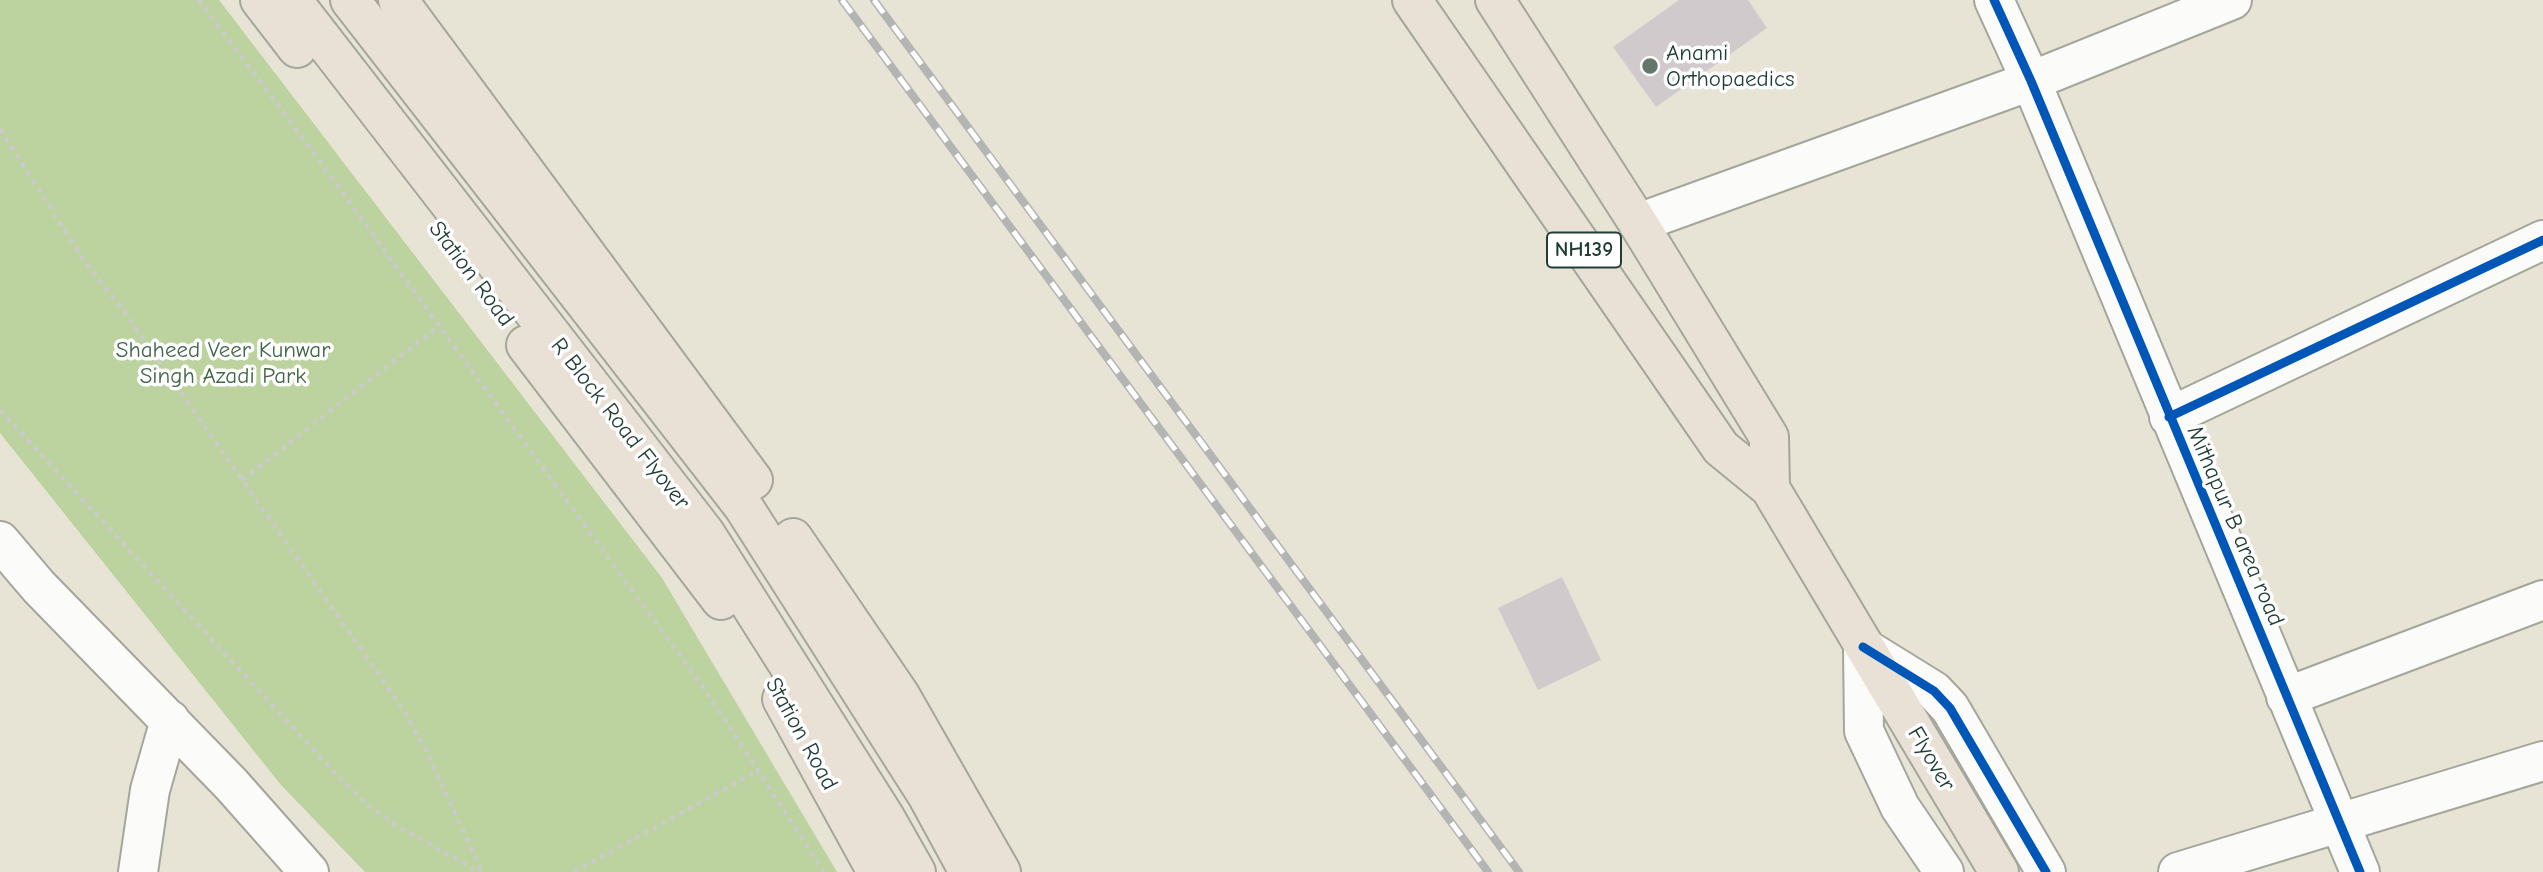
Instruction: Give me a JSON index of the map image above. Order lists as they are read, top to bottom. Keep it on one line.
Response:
{"streets":{"main road":["NH139","Station Road","R Block Road Flyover","Flyover"],"street":["Mithapur B area road"]},"crossings":[["NH139","Flyover"]],"parks":["Shaheed Veer Kunwar Singh Azadi Park"],"places":["Anami Orthopaedics"]}
